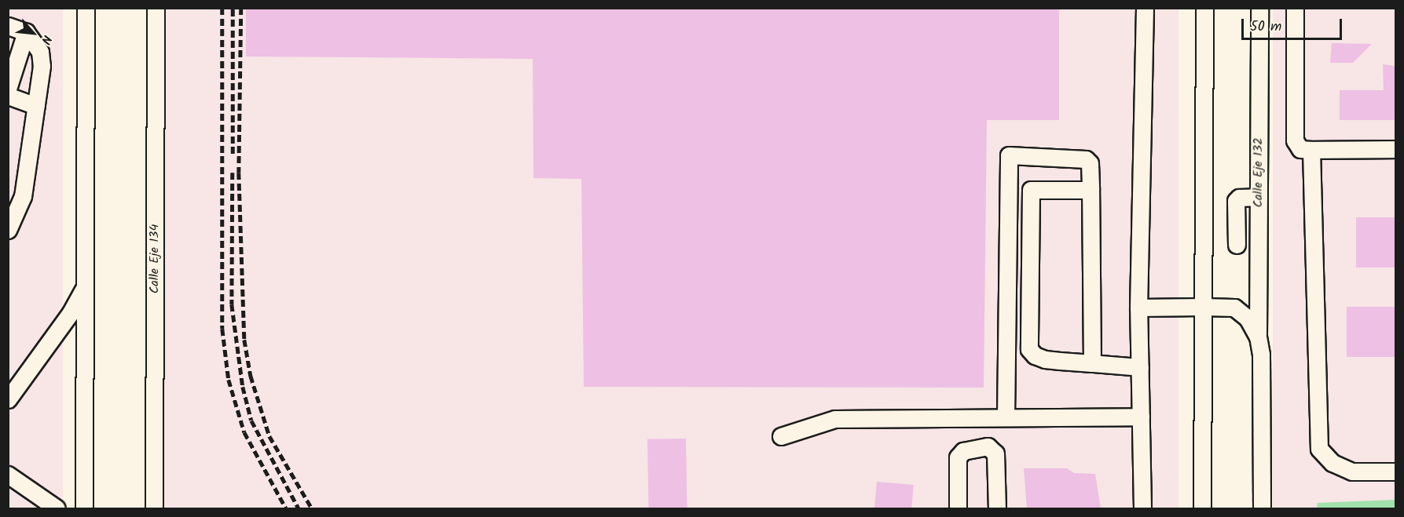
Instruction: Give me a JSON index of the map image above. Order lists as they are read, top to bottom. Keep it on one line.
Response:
{"streets":{"street":["Calle Eje 132","Calle Eje 134"]},"scale_bar":"50 m","north":"bottom right"}
